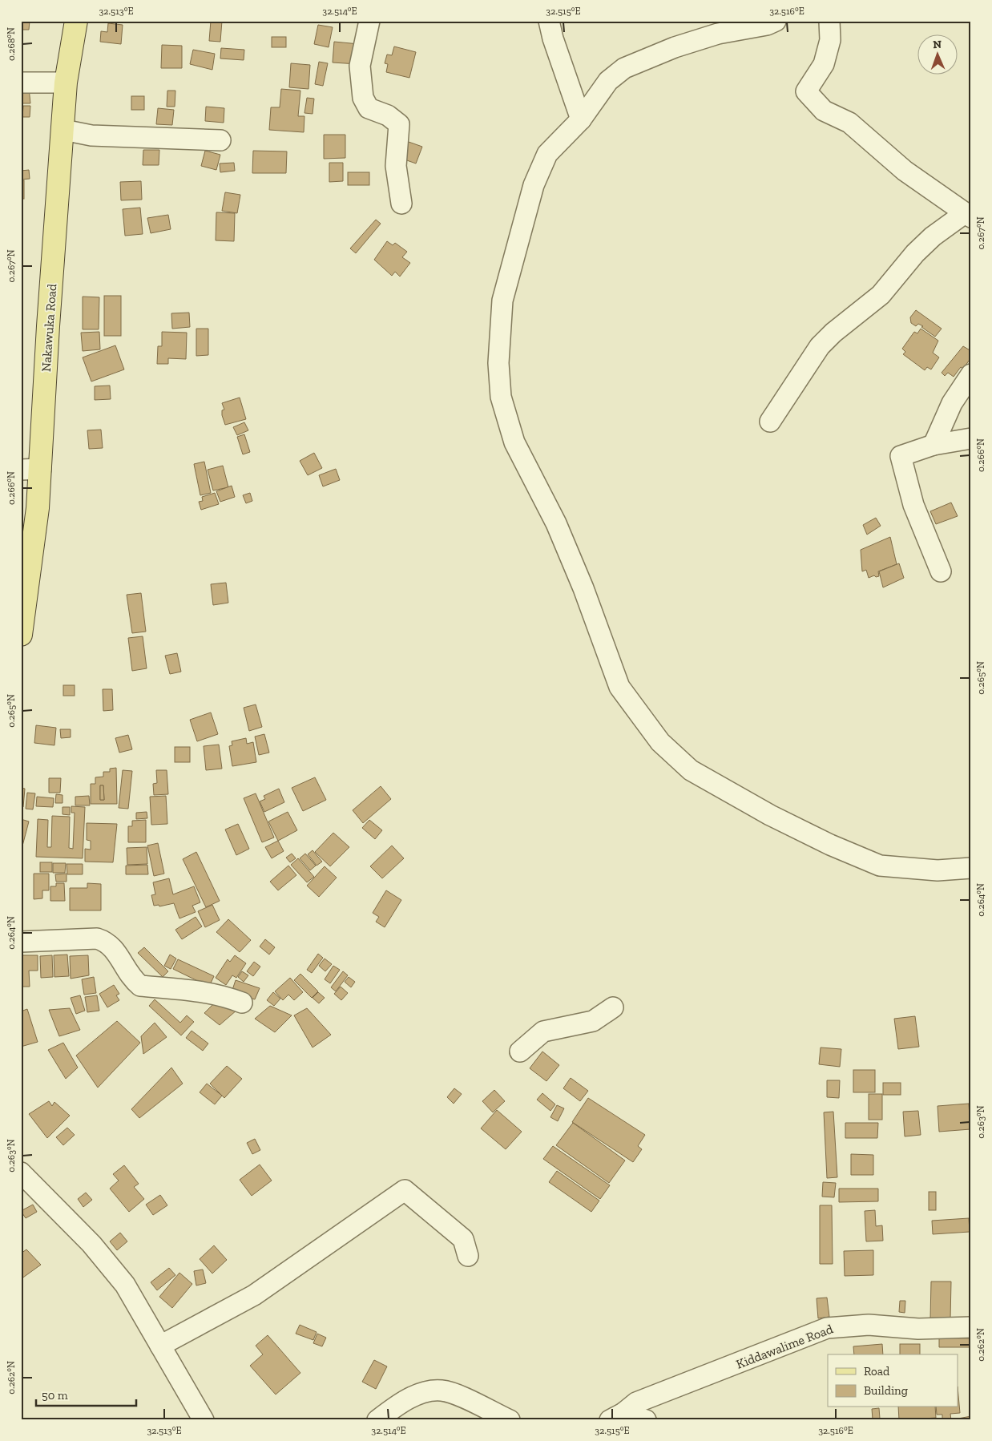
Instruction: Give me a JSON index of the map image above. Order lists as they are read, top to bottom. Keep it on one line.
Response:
{"streets":{"main road":["Nakawuka Road"],"street":["Kiddawalime Road"]},"legend":["Road","Building"],"scale_bar":"50 m","north":"top","coordinates":["32.513°E","32.514°E","32.515°E","32.516°E","0.268°N","0.267°N","0.266°N","0.265°N","0.264°N","0.263°N","0.262°N"]}
